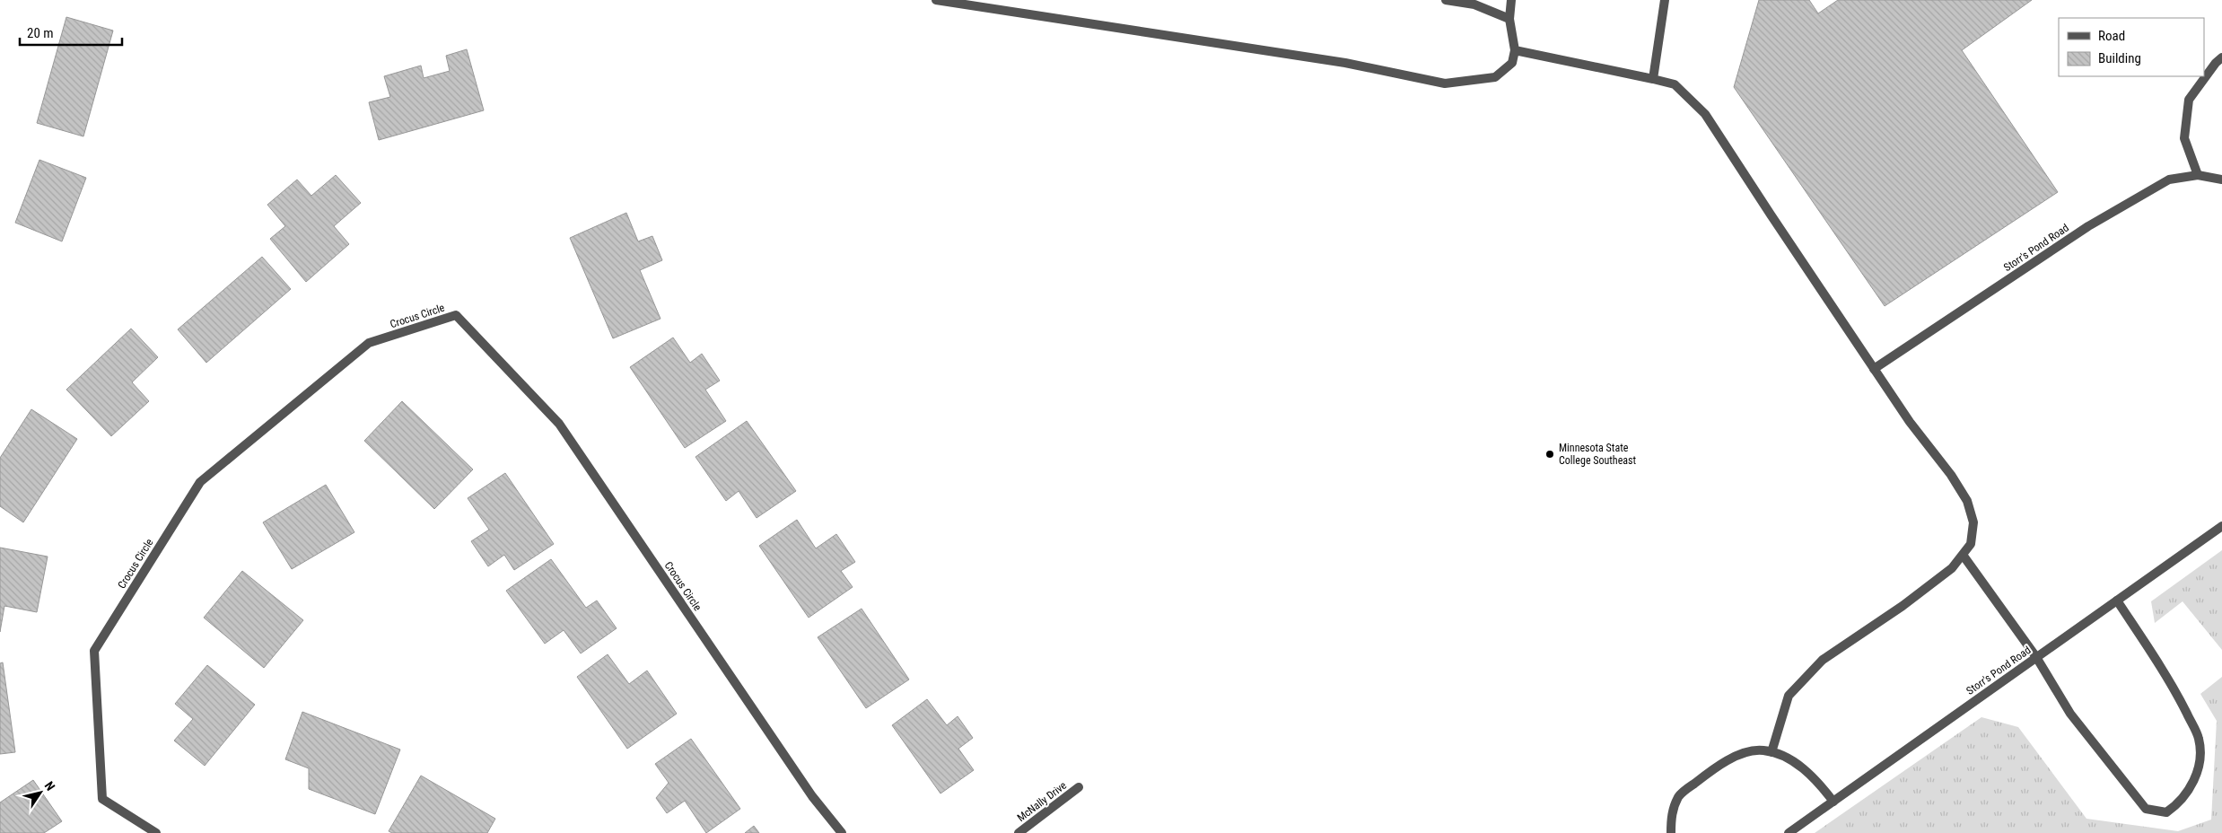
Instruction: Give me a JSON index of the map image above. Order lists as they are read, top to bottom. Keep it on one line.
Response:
{"streets":{"street":["Storr's Pond Road","Crocus Circle","McNally Drive"]},"places":["Minnesota State College Southeast"],"legend":["Road","Building"],"scale_bar":"20 m","north":"top right"}
